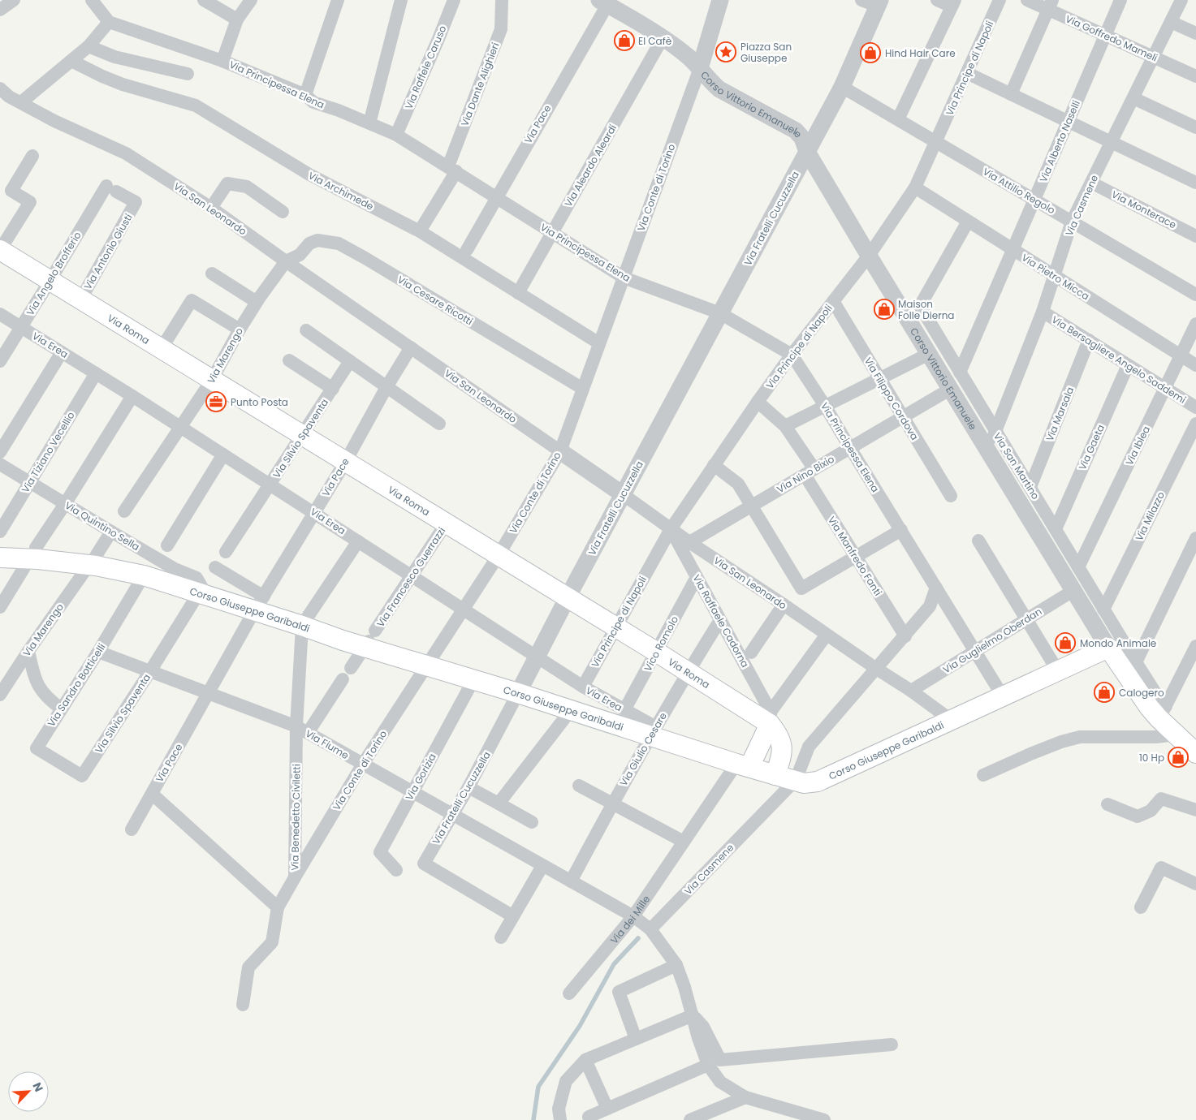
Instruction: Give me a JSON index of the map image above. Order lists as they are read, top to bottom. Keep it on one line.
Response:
{"streets":{"main road":["Corso Vittorio Emanuele","Via Roma","Corso Giuseppe Garibaldi","Via dei Mille"],"street":["Via Goffredo Mameli","Via Raffele Caruso","Via Principe di Napoli","Via Principessa Elena","Via Dante Alighieri","Via Pace","Via Alberto Naselli","Via Aleardo Aleardi","Via Conte di Torino","Via Archimede","Via Attilio Regolo","Via Casmene","Via San Leonardo","Via Monterace","Via Fratelli Cucuzzella","Via Antonio Giusti","Via Angelo Brofferio","Via Pietro Micca","Via Cesare Ricotti","Via Erea","Via Marengo","Via Bersagliere Angelo Saddemi","Via Filippo Cordova","Via Marsala","Via Silvio Spaventa","Via Iblea","Via Gaeta","Via Tiziano Vecellio","Via San Martino","Via Nino Bixio","Via Milazzo","Via Quintino Sella","Via Manfredo Fanti","Via Francesco Guerrazzi","Via Raffaele Cadorna","Via Guglielmo Oberdan","Vico Romolo","Via Sandro Botticelli","Via Fiume","Via Giulio Cesare","Via Gorizia","Via Benedetto Civiletti"]},"crossings":[["Via Goffredo Mameli","Via Alberto Naselli"],["Via Goffredo Mameli","Via Casmene"],["Via Raffele Caruso","Via Principessa Elena"],["Via Principe di Napoli","Via Principessa Elena"],["Via Principe di Napoli","Corso Vittorio Emanuele"],["Via Principe di Napoli","Via Attilio Regolo"],["Via Principe di Napoli","Via San Leonardo"],["Via Principe di Napoli","Via Pietro Micca"],["Via Principe di Napoli","Via Roma"],["Via Principe di Napoli","Via Erea"],["Via Principe di Napoli","Via Filippo Cordova"],["Via Principe di Napoli","Via Manfredo Fanti"],["Via Principessa Elena","Via Dante Alighieri"],["Via Principessa Elena","Via Pace"],["Via Principessa Elena","Via Aleardo Aleardi"],["Via Principessa Elena","Via Conte di Torino"],["Via Principessa Elena","Via Casmene"],["Via Principessa Elena","Via Fratelli Cucuzzella"],["Via Principessa Elena","Via Nino Bixio"],["Via Principessa Elena","Corso Giuseppe Garibaldi"],["Via Principessa Elena","Via Guglielmo Oberdan"],["Corso Vittorio Emanuele","Via Pace"],["Corso Vittorio Emanuele","Via Aleardo Aleardi"],["Corso Vittorio Emanuele","Via Conte di Torino"],["Corso Vittorio Emanuele","Via Fratelli Cucuzzella"],["Corso Vittorio Emanuele","Via San Martino"],["Corso Vittorio Emanuele","Via Nino Bixio"],["Corso Vittorio Emanuele","Corso Giuseppe Garibaldi"],["Corso Vittorio Emanuele","Via Guglielmo Oberdan"],["Via Pace","Via San Leonardo"],["Via Pace","Via Roma"],["Via Pace","Via Erea"],["Via Pace","Corso Giuseppe Garibaldi"],["Via Pace","Via Fiume"],["Via Alberto Naselli","Via Attilio Regolo"],["Via Alberto Naselli","Via Pietro Micca"],["Via Alberto Naselli","Via San Martino"],["Via Aleardo Aleardi","Via Archimede"],["Via Conte di Torino","Via Archimede"],["Via Conte di Torino","Via San Leonardo"],["Via Conte di Torino","Via Cesare Ricotti"],["Via Conte di Torino","Via Roma"],["Via Conte di Torino","Via Erea"],["Via Conte di Torino","Corso Giuseppe Garibaldi"],["Via Conte di Torino","Via Fiume"],["Via Conte di Torino","Via Benedetto Civiletti"],["Via Attilio Regolo","Via Casmene"],["Via Attilio Regolo","Via Fratelli Cucuzzella"],["Via Casmene","Via San Leonardo"],["Via Casmene","Via Monterace"],["Via Casmene","Via Pietro Micca"],["Via Casmene","Via Bersagliere Angelo Saddemi"],["Via Casmene","Via San Martino"],["Via Casmene","Via Manfredo Fanti"],["Via Casmene","Corso Giuseppe Garibaldi"],["Via Casmene","Via Fiume"],["Via San Leonardo","Via Fratelli Cucuzzella"],["Via San Leonardo","Via Cesare Ricotti"],["Via San Leonardo","Via Marengo"],["Via San Leonardo","Via Nino Bixio"],["Via San Leonardo","Corso Giuseppe Garibaldi"],["Via San Leonardo","Via Raffaele Cadorna"],["Via San Leonardo","Via Guglielmo Oberdan"],["Via San Leonardo","Via dei Mille"],["Via Fratelli Cucuzzella","Via Roma"],["Via Fratelli Cucuzzella","Via Erea"],["Via Fratelli Cucuzzella","Corso Giuseppe Garibaldi"],["Via Fratelli Cucuzzella","Via Fiume"],["Via Antonio Giusti","Via Angelo Brofferio"],["Via Antonio Giusti","Via Roma"],["Via Angelo Brofferio","Via Roma"],["Via Angelo Brofferio","Via Erea"],["Via Pietro Micca","Via Iblea"],["Via Pietro Micca","Via San Martino"],["Via Cesare Ricotti","Via Marengo"],["Via Roma","Via Marengo"],["Via Roma","Via Silvio Spaventa"],["Via Roma","Via Francesco Guerrazzi"],["Via Roma","Corso Giuseppe Garibaldi"],["Via Roma","Via Raffaele Cadorna"],["Via Roma","Vico Romolo"],["Via Roma","Via Giulio Cesare"],["Via Roma","Via dei Mille"],["Via Erea","Via Marengo"],["Via Erea","Via Silvio Spaventa"],["Via Erea","Via Tiziano Vecellio"],["Via Erea","Via Francesco Guerrazzi"],["Via Erea","Corso Giuseppe Garibaldi"],["Via Erea","Vico Romolo"],["Via Erea","Via Giulio Cesare"],["Via Marengo","Via Quintino Sella"],["Via Marengo","Corso Giuseppe Garibaldi"],["Via Bersagliere Angelo Saddemi","Via Marsala"],["Via Bersagliere Angelo Saddemi","Via Iblea"],["Via Bersagliere Angelo Saddemi","Via Gaeta"],["Via Filippo Cordova","Via Nino Bixio"],["Via Marsala","Via San Martino"],["Via Silvio Spaventa","Via Quintino Sella"],["Via Silvio Spaventa","Corso Giuseppe Garibaldi"],["Via Silvio Spaventa","Via Sandro Botticelli"],["Via Silvio Spaventa","Via Fiume"],["Via Iblea","Via San Martino"],["Via Gaeta","Via San Martino"],["Via Tiziano Vecellio","Via Quintino Sella"],["Via San Martino","Via Milazzo"],["Via Nino Bixio","Via Manfredo Fanti"],["Via Nino Bixio","Via Raffaele Cadorna"],["Via Quintino Sella","Corso Giuseppe Garibaldi"],["Via Francesco Guerrazzi","Corso Giuseppe Garibaldi"],["Via Francesco Guerrazzi","Via Fiume"],["Via Francesco Guerrazzi","Via Benedetto Civiletti"],["Corso Giuseppe Garibaldi","Via Sandro Botticelli"],["Corso Giuseppe Garibaldi","Via Giulio Cesare"],["Corso Giuseppe Garibaldi","Via Gorizia"],["Corso Giuseppe Garibaldi","Via Benedetto Civiletti"],["Corso Giuseppe Garibaldi","Via dei Mille"],["Via Raffaele Cadorna","Vico Romolo"],["Via Raffaele Cadorna","Via Giulio Cesare"],["Via Raffaele Cadorna","Via dei Mille"],["Via Sandro Botticelli","Via Fiume"],["Via Fiume","Via Giulio Cesare"],["Via Fiume","Via Gorizia"],["Via Fiume","Via Benedetto Civiletti"],["Via Fiume","Via dei Mille"]],"places":{"shop":["El Cafè","Hind Hair Care","Maison Folle Dierna","Mondo Animale","Calogero","10 Hp"],"place":["Piazza San Giuseppe"],"office":["Punto Posta"]},"north":"top right"}
